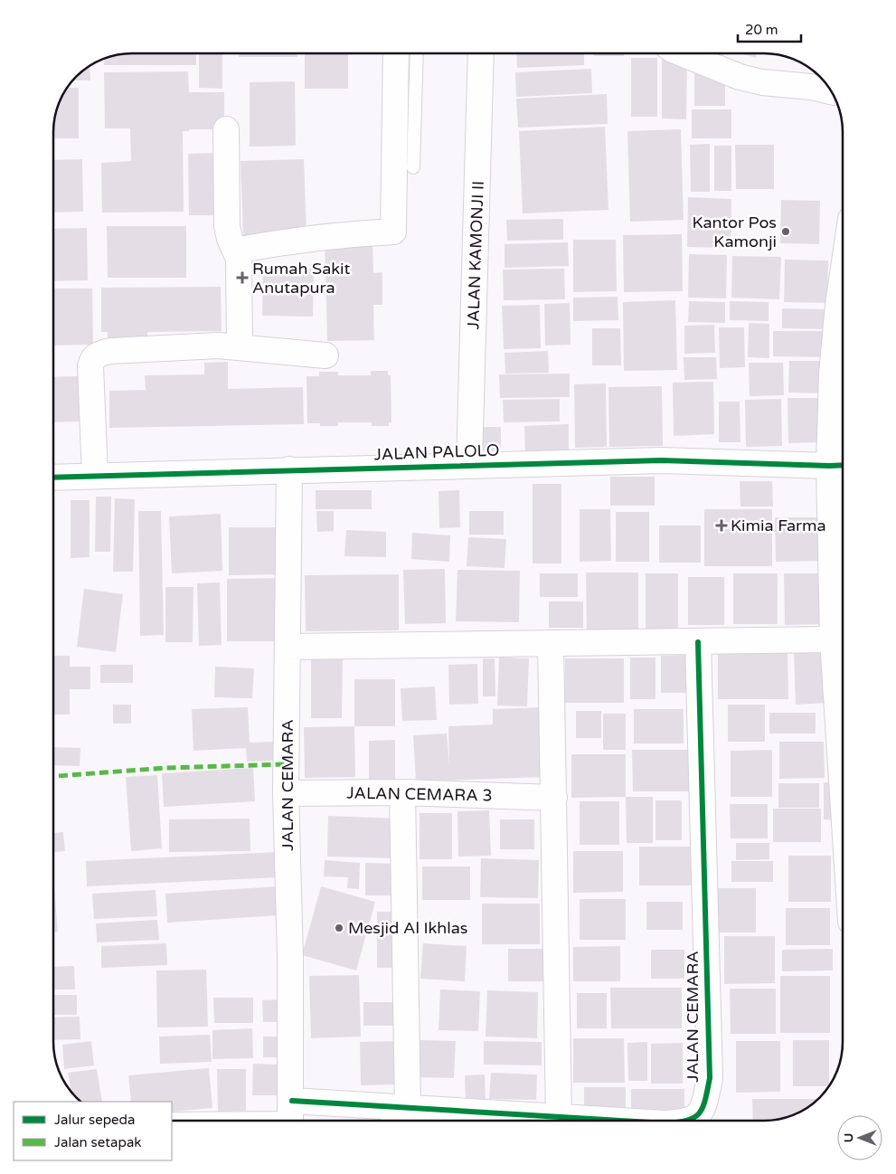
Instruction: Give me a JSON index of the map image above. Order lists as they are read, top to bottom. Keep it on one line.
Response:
{"streets":{"street":["JALAN KAMONJI II","JALAN PALOLO","JALAN CEMARA","JALAN CEMARA 3"]},"crossings":[["JALAN KAMONJI II","JALAN PALOLO"],["JALAN PALOLO","JALAN CEMARA"],["JALAN CEMARA","JALAN CEMARA 3"]],"places":{"other":["Kantor Pos Kamonji","Mesjid Al Ikhlas"],"health":["Rumah Sakit Anutapura","Kimia Farma"]},"legend":["Jalur sepeda","Jalan setapak"],"scale_bar":"20 m","north":"left"}
